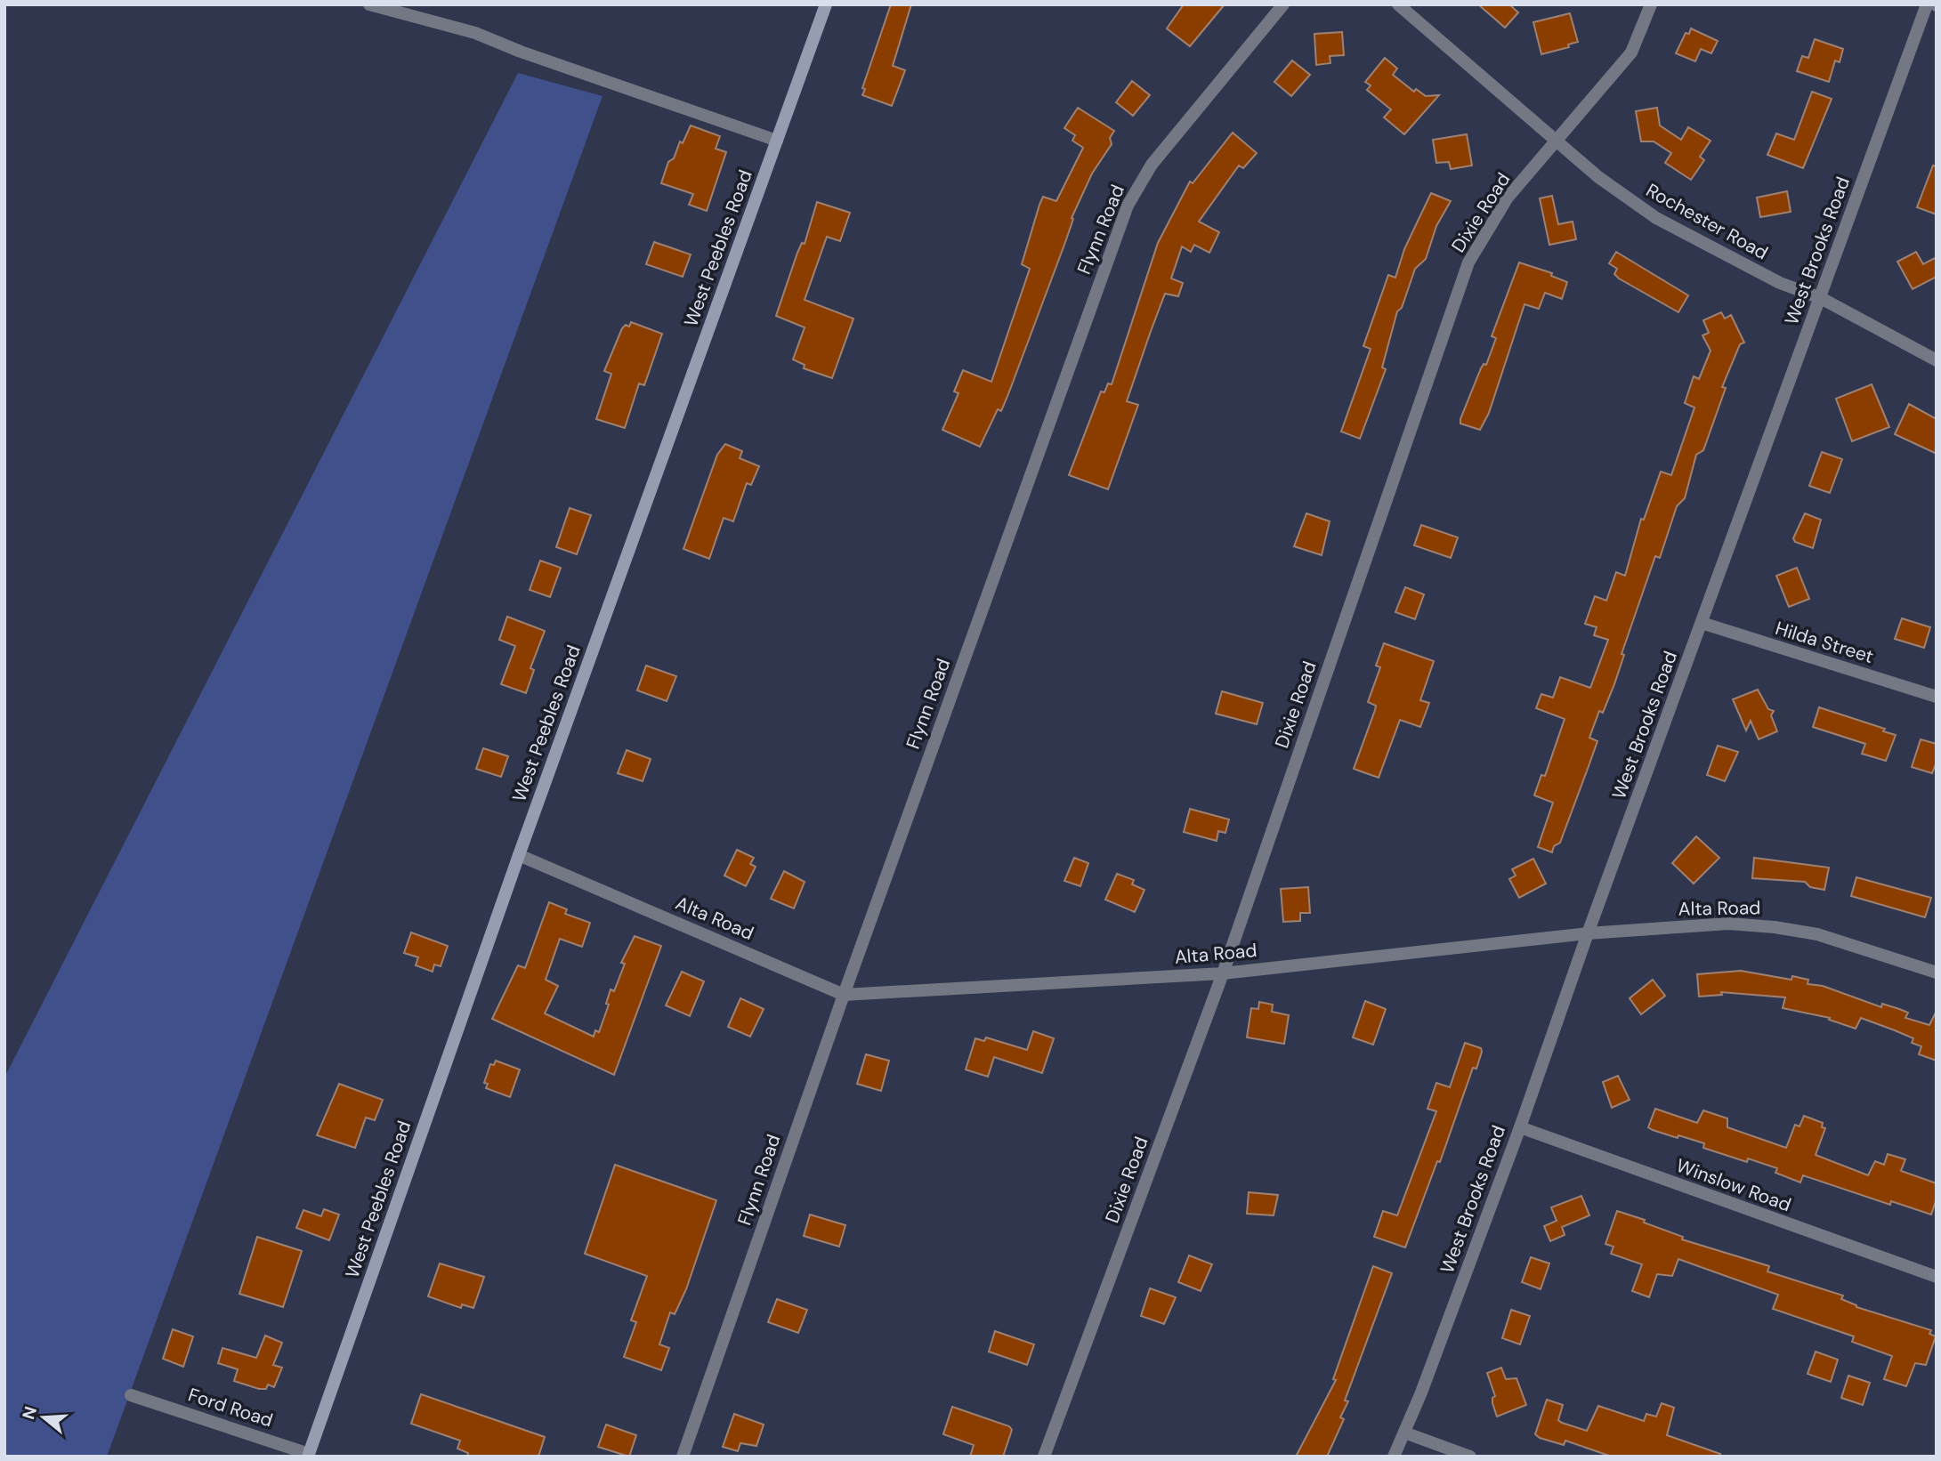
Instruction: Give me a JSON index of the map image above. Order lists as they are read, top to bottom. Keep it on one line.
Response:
{"streets":{"main road":["West Peebles Road"],"street":["Dixie Road","Rochester Road","Flynn Road","West Brooks Road","Hilda Street","Alta Road","Winslow Road","Ford Road"]},"crossings":[["Dixie Road","Rochester Road"],["Dixie Road","Alta Road"],["Rochester Road","West Brooks Road"],["Flynn Road","Alta Road"],["West Peebles Road","Alta Road"],["West Peebles Road","Ford Road"],["West Brooks Road","Hilda Street"],["West Brooks Road","Alta Road"],["West Brooks Road","Winslow Road"]],"north":"left"}
